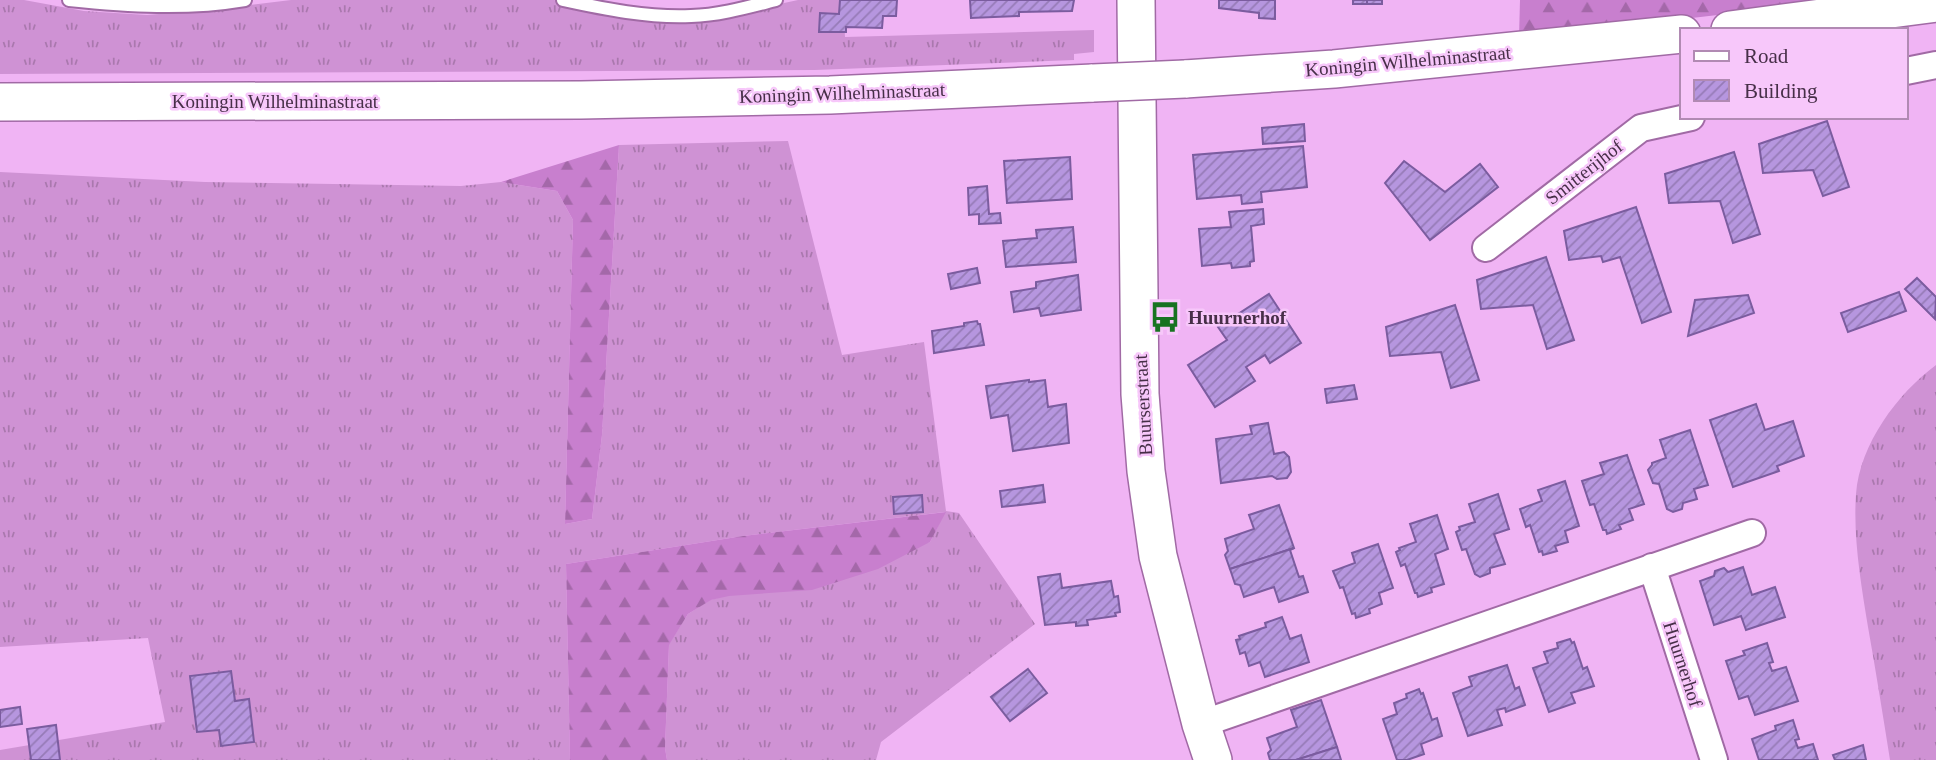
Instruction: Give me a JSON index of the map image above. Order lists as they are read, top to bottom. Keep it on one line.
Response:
{"streets":{"main road":["Koningin Wilhelminastraat","Buurserstraat"],"street":["Smitterijhof","Huurnerhof"]},"places":{"bus stop":["Huurnerhof"]},"legend":["Road","Building"]}
